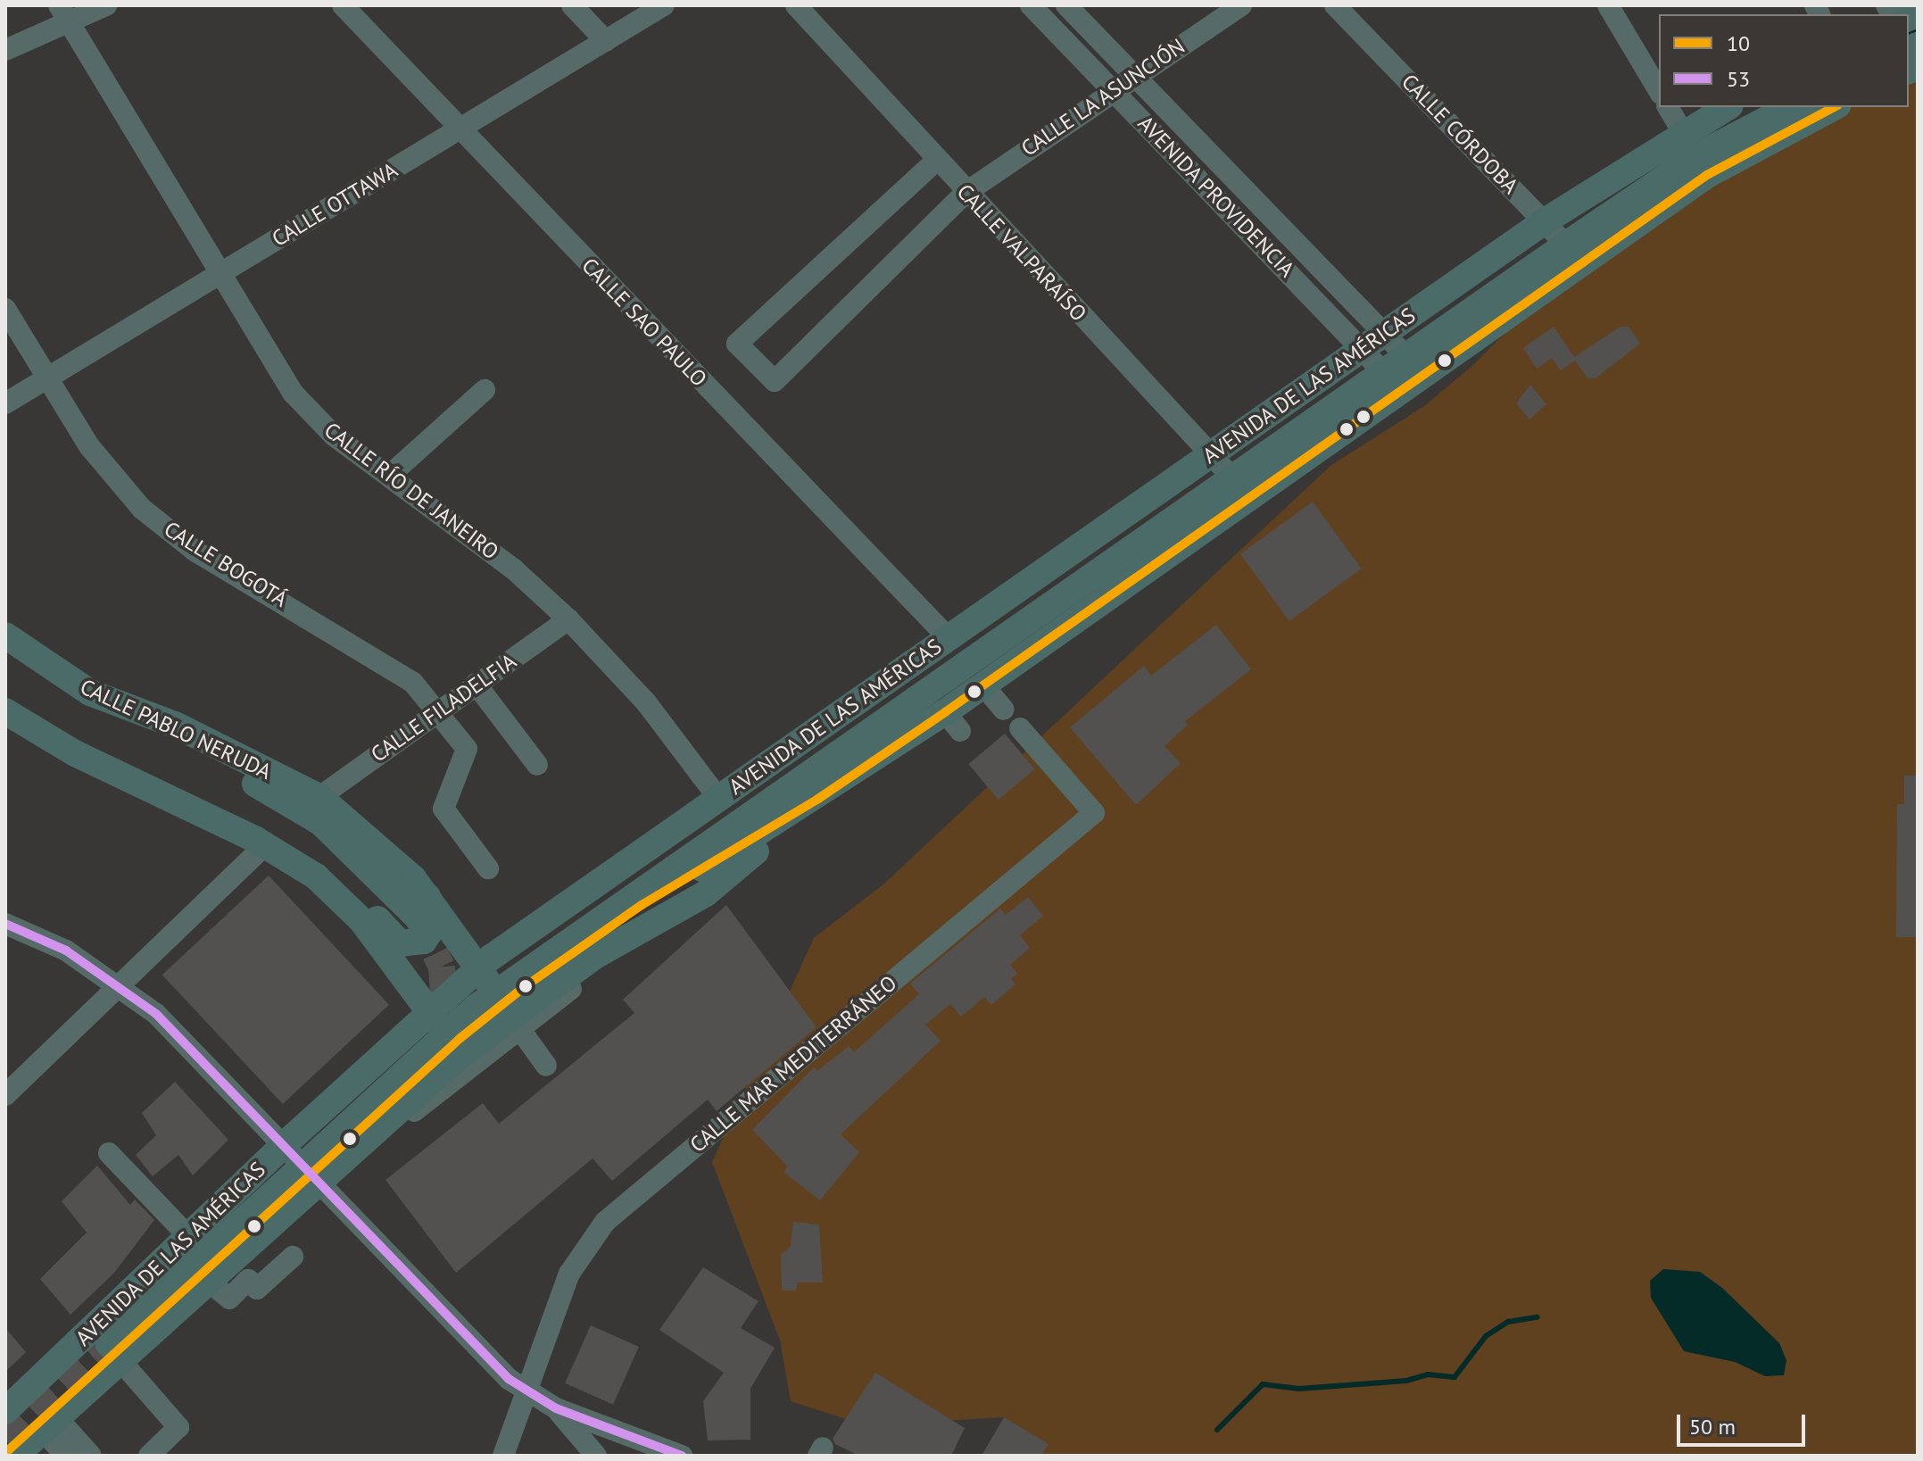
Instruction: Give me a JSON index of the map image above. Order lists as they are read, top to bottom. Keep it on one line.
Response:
{"streets":{"main road":["AVENIDA DE LAS AMÉRICAS","CALLE PABLO NERUDA"],"street":["CALLE LA ASUNCIÓN","CALLE CÓRDOBA","AVENIDA PROVIDENCIA","CALLE OTTAWA","CALLE VALPARAÍSO","CALLE SAO PAULO","CALLE RÍO DE JANEIRO","CALLE BOGOTÁ","CALLE FILADELFIA","CALLE MAR MEDITERRÁNEO"]},"crossings":[["CALLE LA ASUNCIÓN","AVENIDA PROVIDENCIA"],["CALLE LA ASUNCIÓN","CALLE VALPARAÍSO"],["CALLE CÓRDOBA","AVENIDA DE LAS AMÉRICAS"],["AVENIDA PROVIDENCIA","AVENIDA DE LAS AMÉRICAS"],["CALLE OTTAWA","CALLE SAO PAULO"],["CALLE OTTAWA","CALLE RÍO DE JANEIRO"],["CALLE OTTAWA","CALLE BOGOTÁ"],["CALLE VALPARAÍSO","AVENIDA DE LAS AMÉRICAS"],["CALLE SAO PAULO","AVENIDA DE LAS AMÉRICAS"],["AVENIDA DE LAS AMÉRICAS","CALLE RÍO DE JANEIRO"],["AVENIDA DE LAS AMÉRICAS","CALLE PABLO NERUDA"],["CALLE RÍO DE JANEIRO","CALLE FILADELFIA"],["CALLE BOGOTÁ","CALLE FILADELFIA"],["CALLE FILADELFIA","CALLE PABLO NERUDA"]],"lines":["transit line 10","transit line 53"],"legend":["10","53"],"scale_bar":"50 m"}
